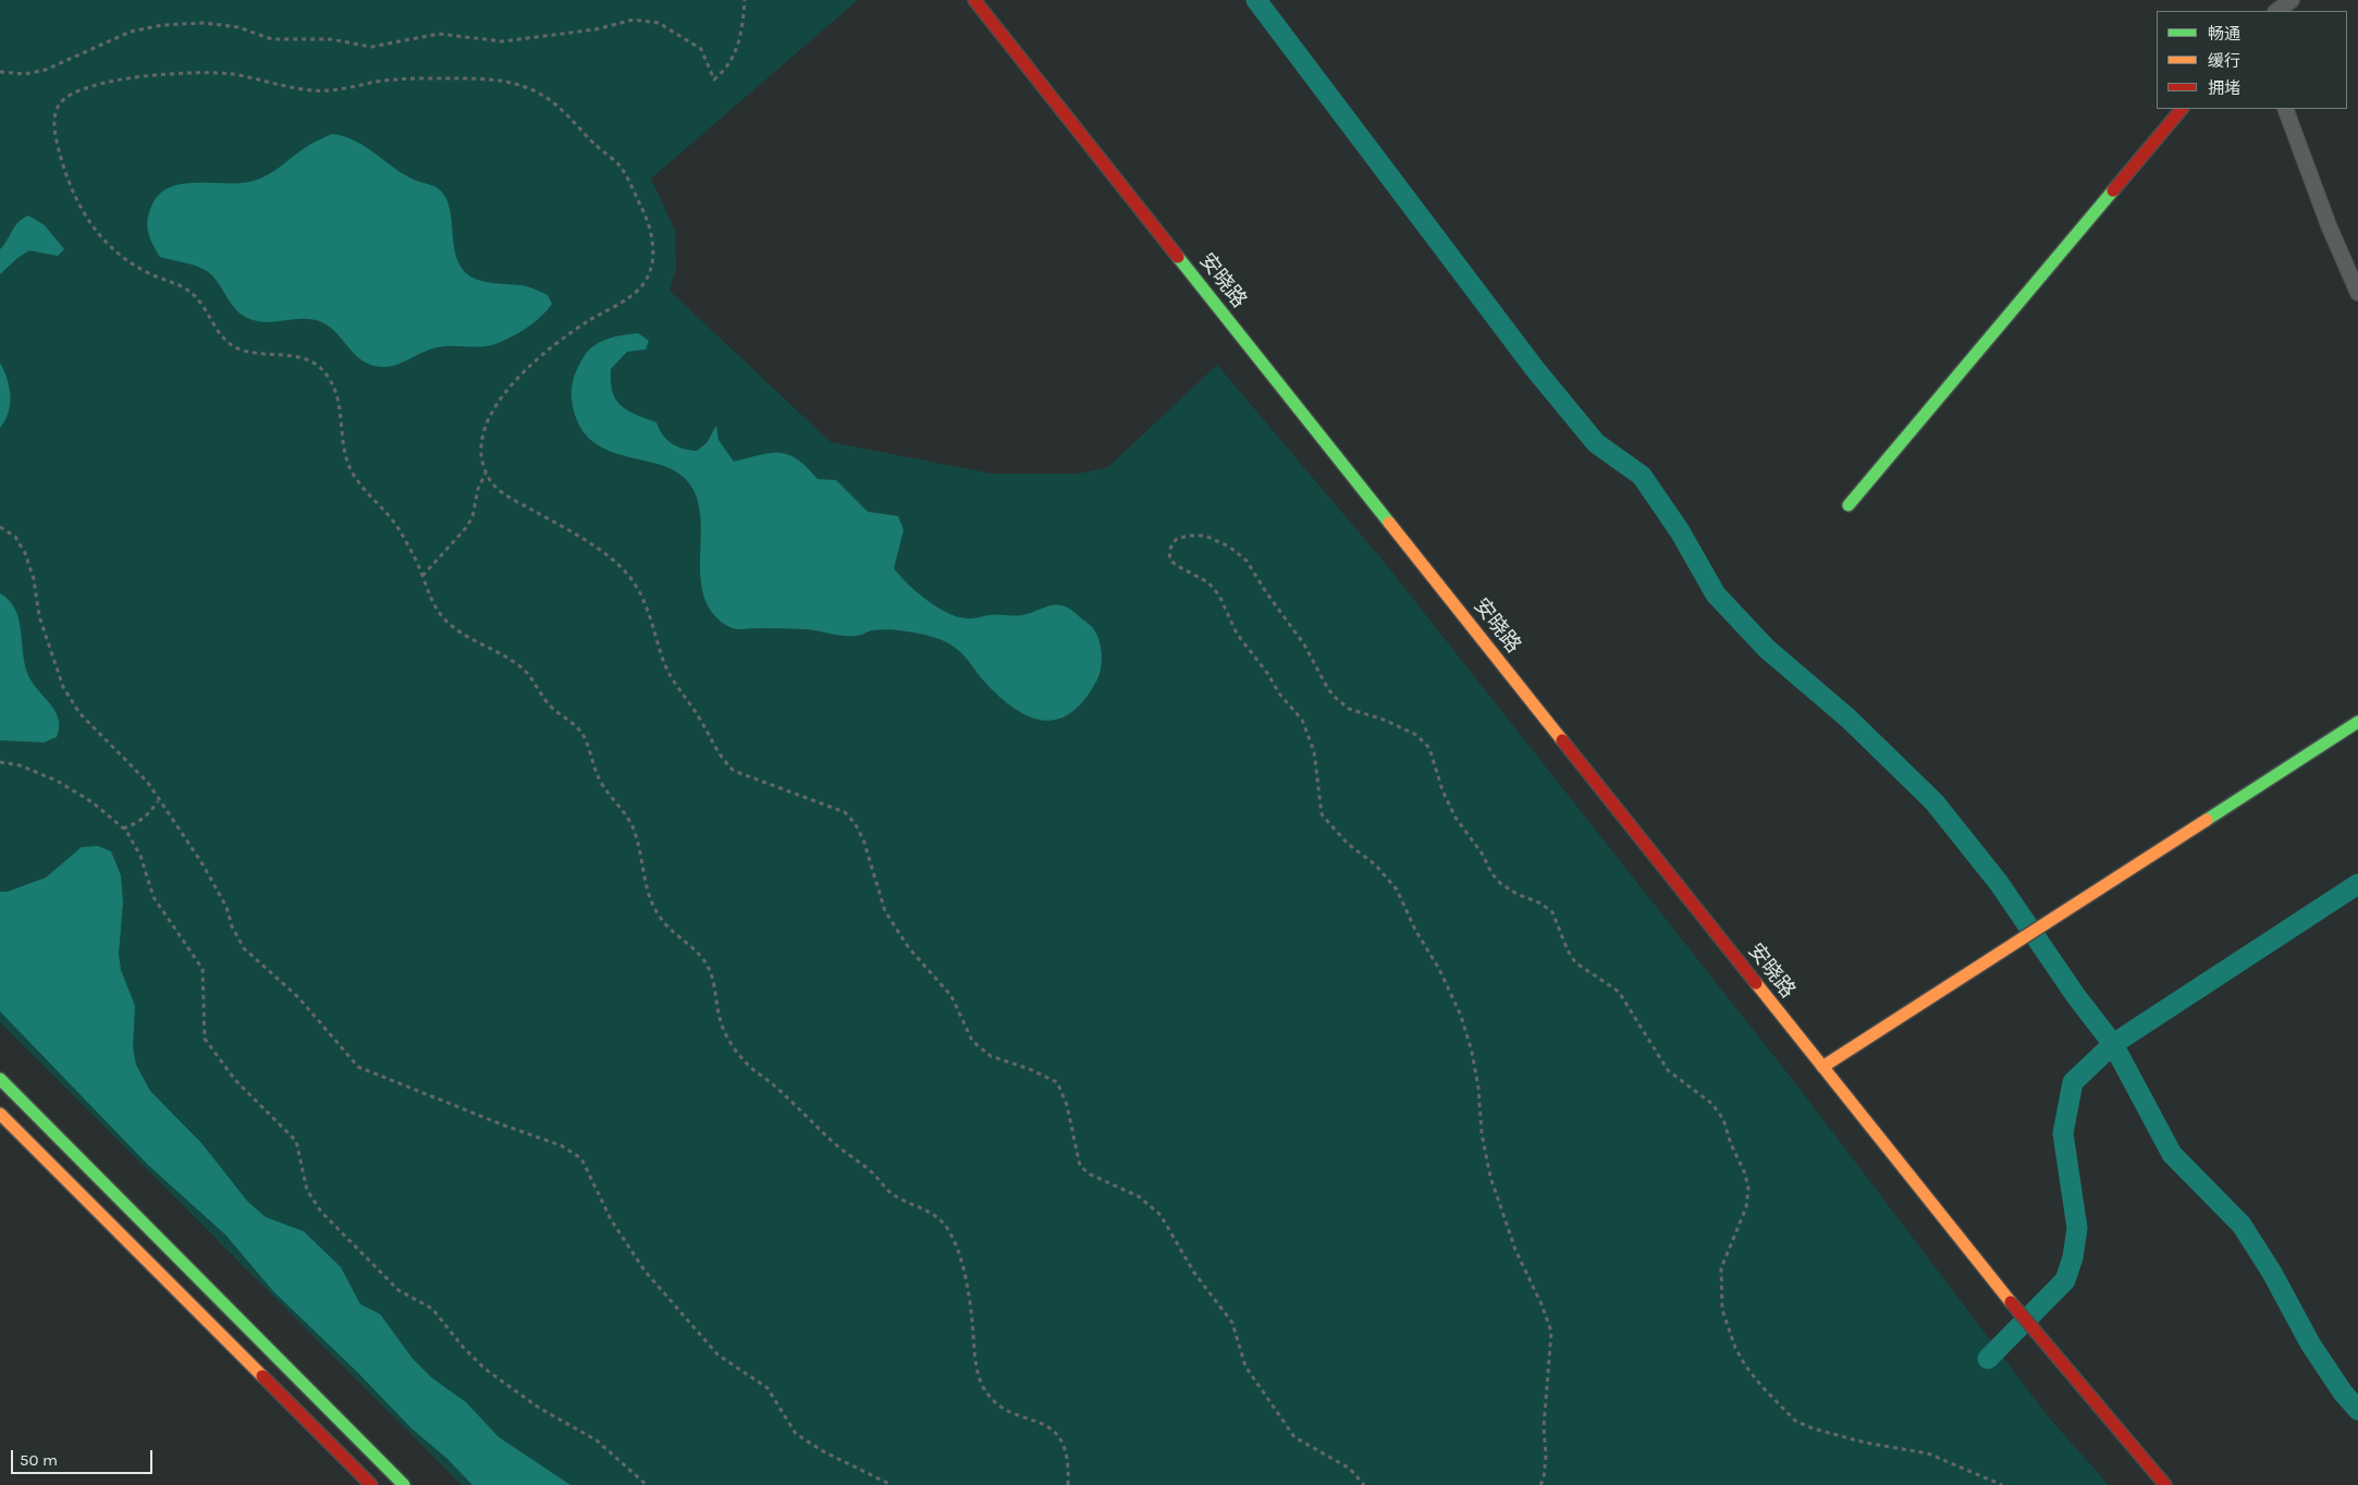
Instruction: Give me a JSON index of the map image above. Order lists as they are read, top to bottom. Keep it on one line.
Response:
{"streets":{"street":["安晓路"]},"legend":["畅通","缓行","拥堵"],"scale_bar":"50 m"}
